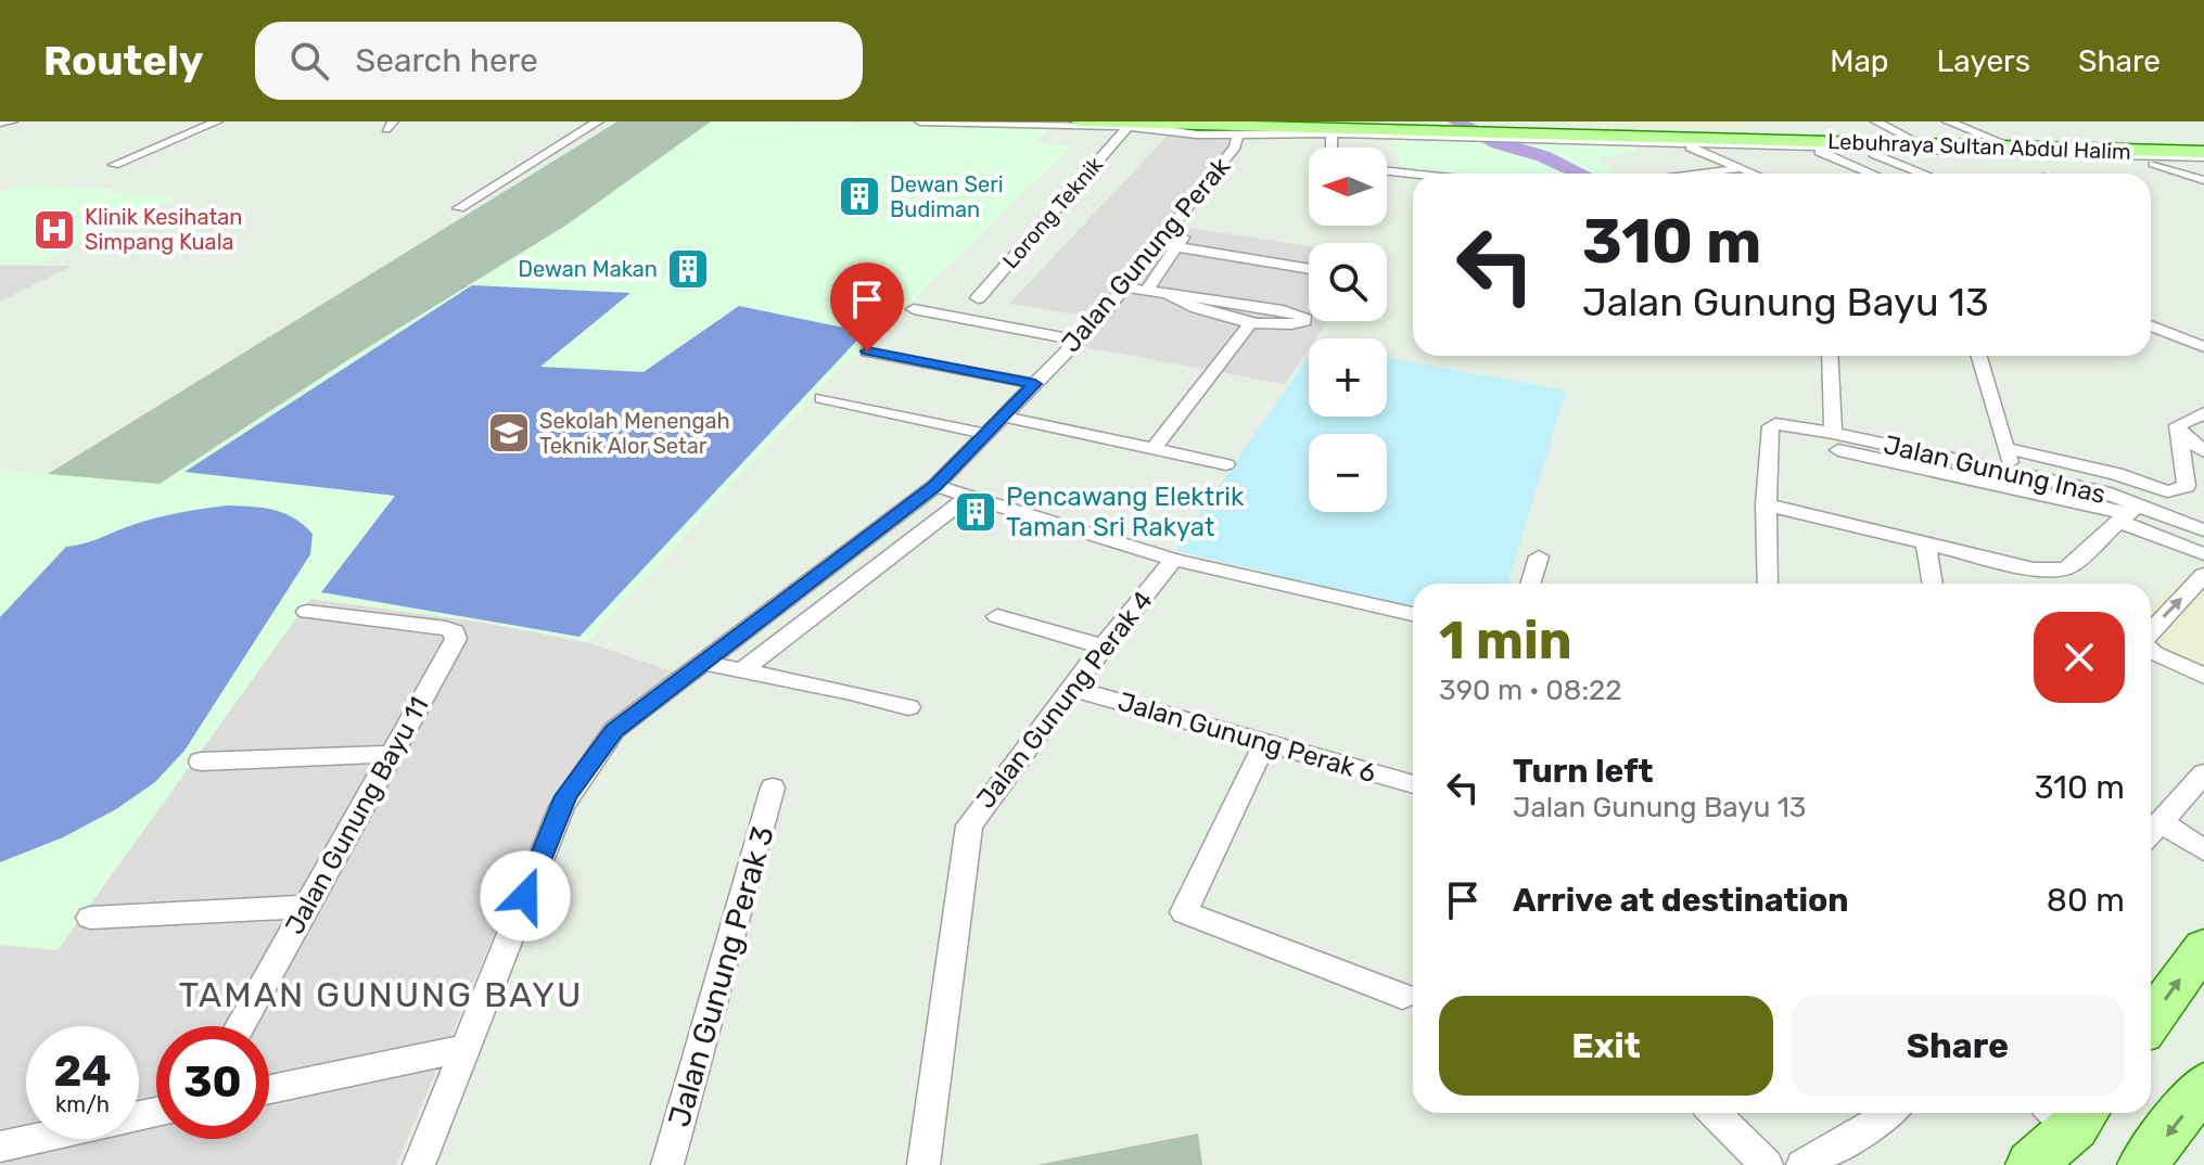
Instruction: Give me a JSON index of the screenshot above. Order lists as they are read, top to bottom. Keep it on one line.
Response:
{"streets":{"main road":["Lebuhraya Sultan Abdul Halim"],"street":["Lorong Teknik","Jalan Gunung Perak","Jalan Gunung Inas","Jalan Gunung Perak 4","Jalan Gunung Perak 6","Jalan Gunung Bayu 11","Jalan Gunung Perak 3"]},"crossings":[["Lebuhraya Sultan Abdul Halim","Jalan Gunung Perak"],["Jalan Gunung Perak 4","Jalan Gunung Perak 6"]],"districts":["TAMAN GUNUNG BAYU"],"places":{"building":["Dewan Seri Budiman","Dewan Makan","Pencawang Elektrik Taman Sri Rakyat"],"hospital":["Klinik Kesihatan Simpang Kuala"],"school or university":["Sekolah Menengah Teknik Alor Setar"]},"north":"left","page":{"header":"Routely","search":"Search here","nav":["Map","Layers","Share"],"map_buttons":["+","−"],"turn":["310 m","Jalan Gunung Bayu 13"],"heading":["1 min","390 m · 08:22"],"list":[{"name":"Turn left","note":"Jalan Gunung Bayu 13","value":"310 m"},{"name":"Arrive at destination","value":"80 m"}],"buttons":["Exit","Share"],"speed":"24 km/h","limit":"30"}}
